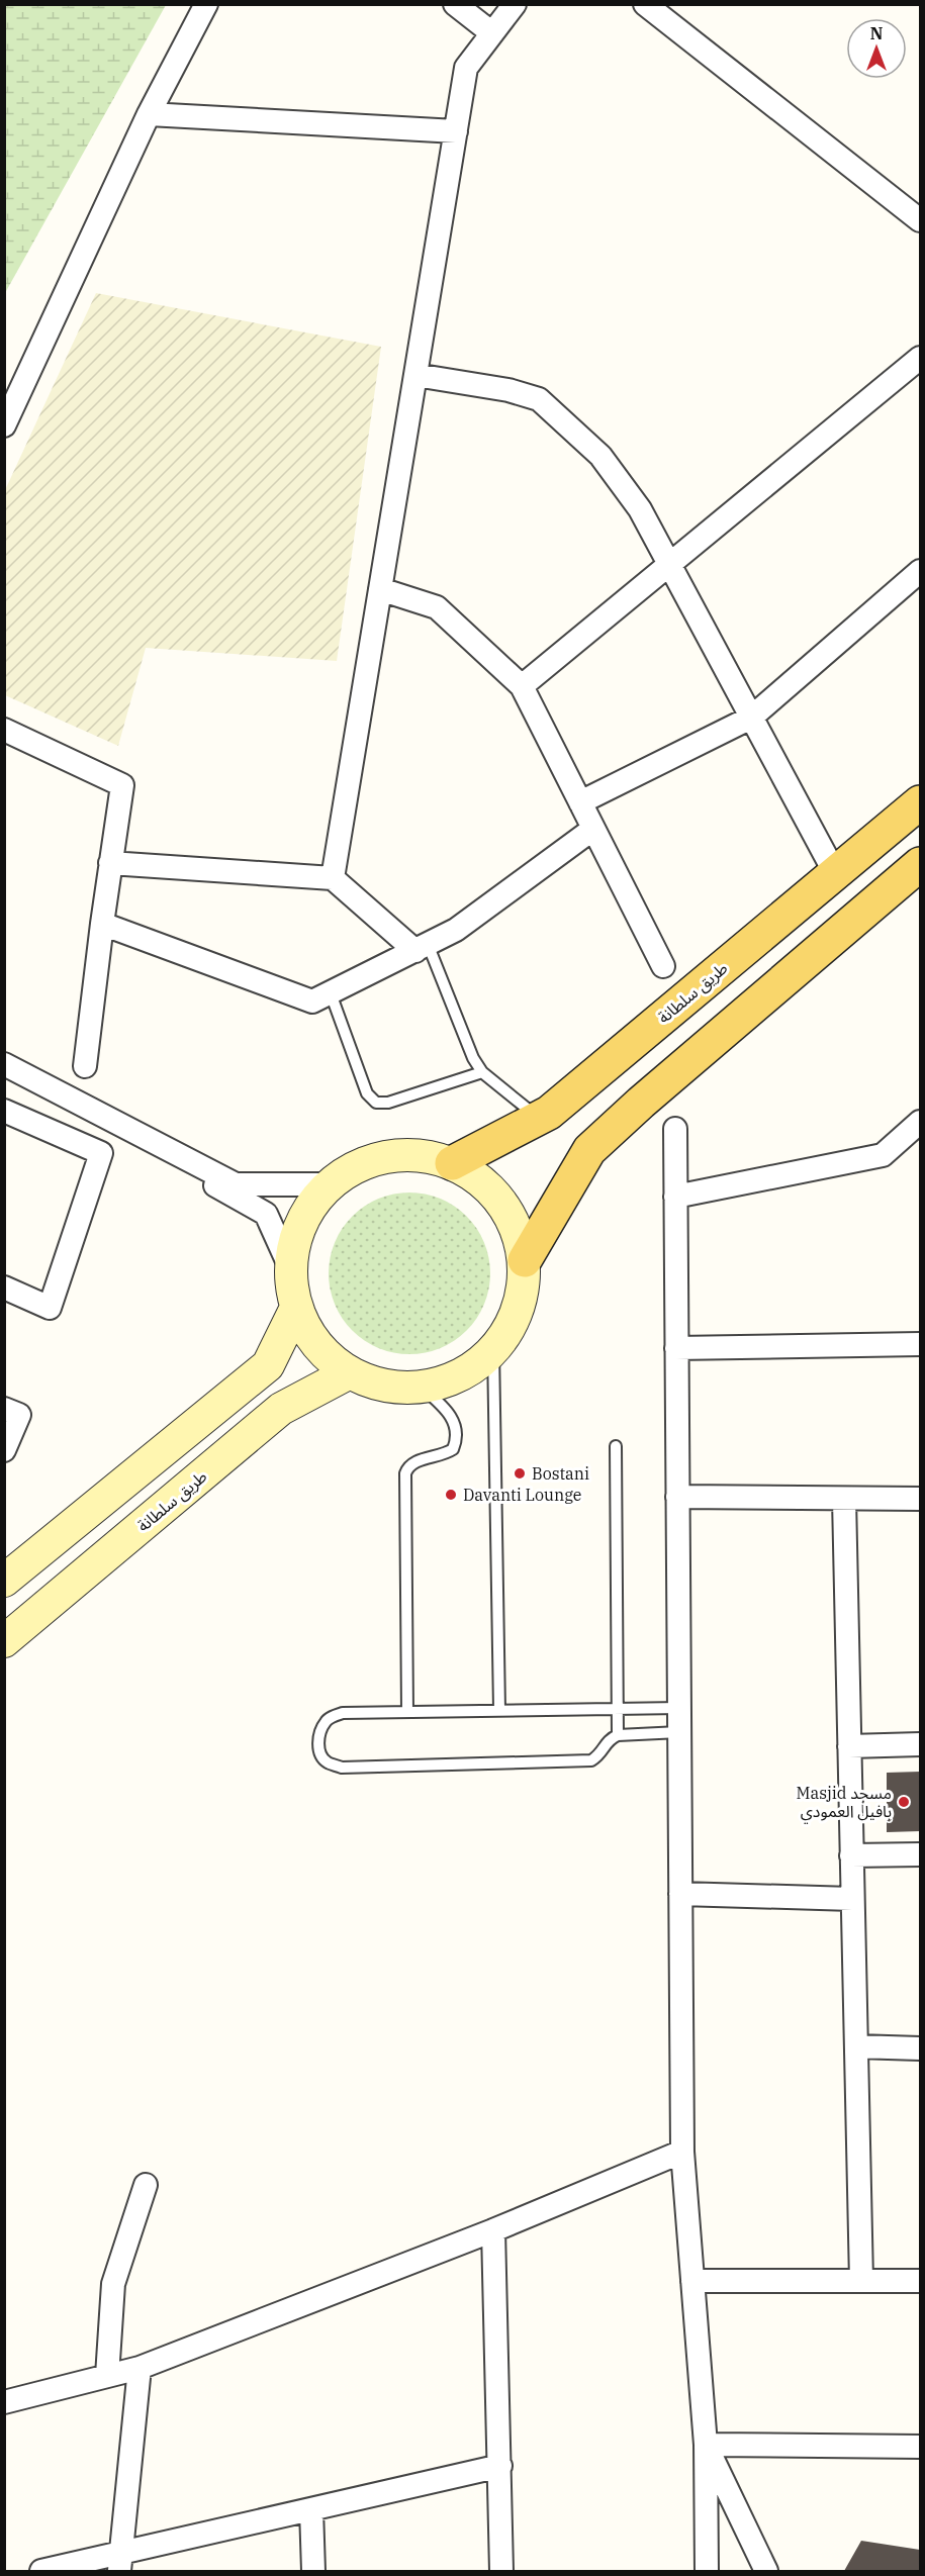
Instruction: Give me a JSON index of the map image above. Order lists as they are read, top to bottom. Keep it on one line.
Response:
{"streets":{"main road":["طريق سلطانة"]},"places":["Bostani","Davanti Lounge","Masjid مسجد بافيل العمودي"],"north":"top"}
